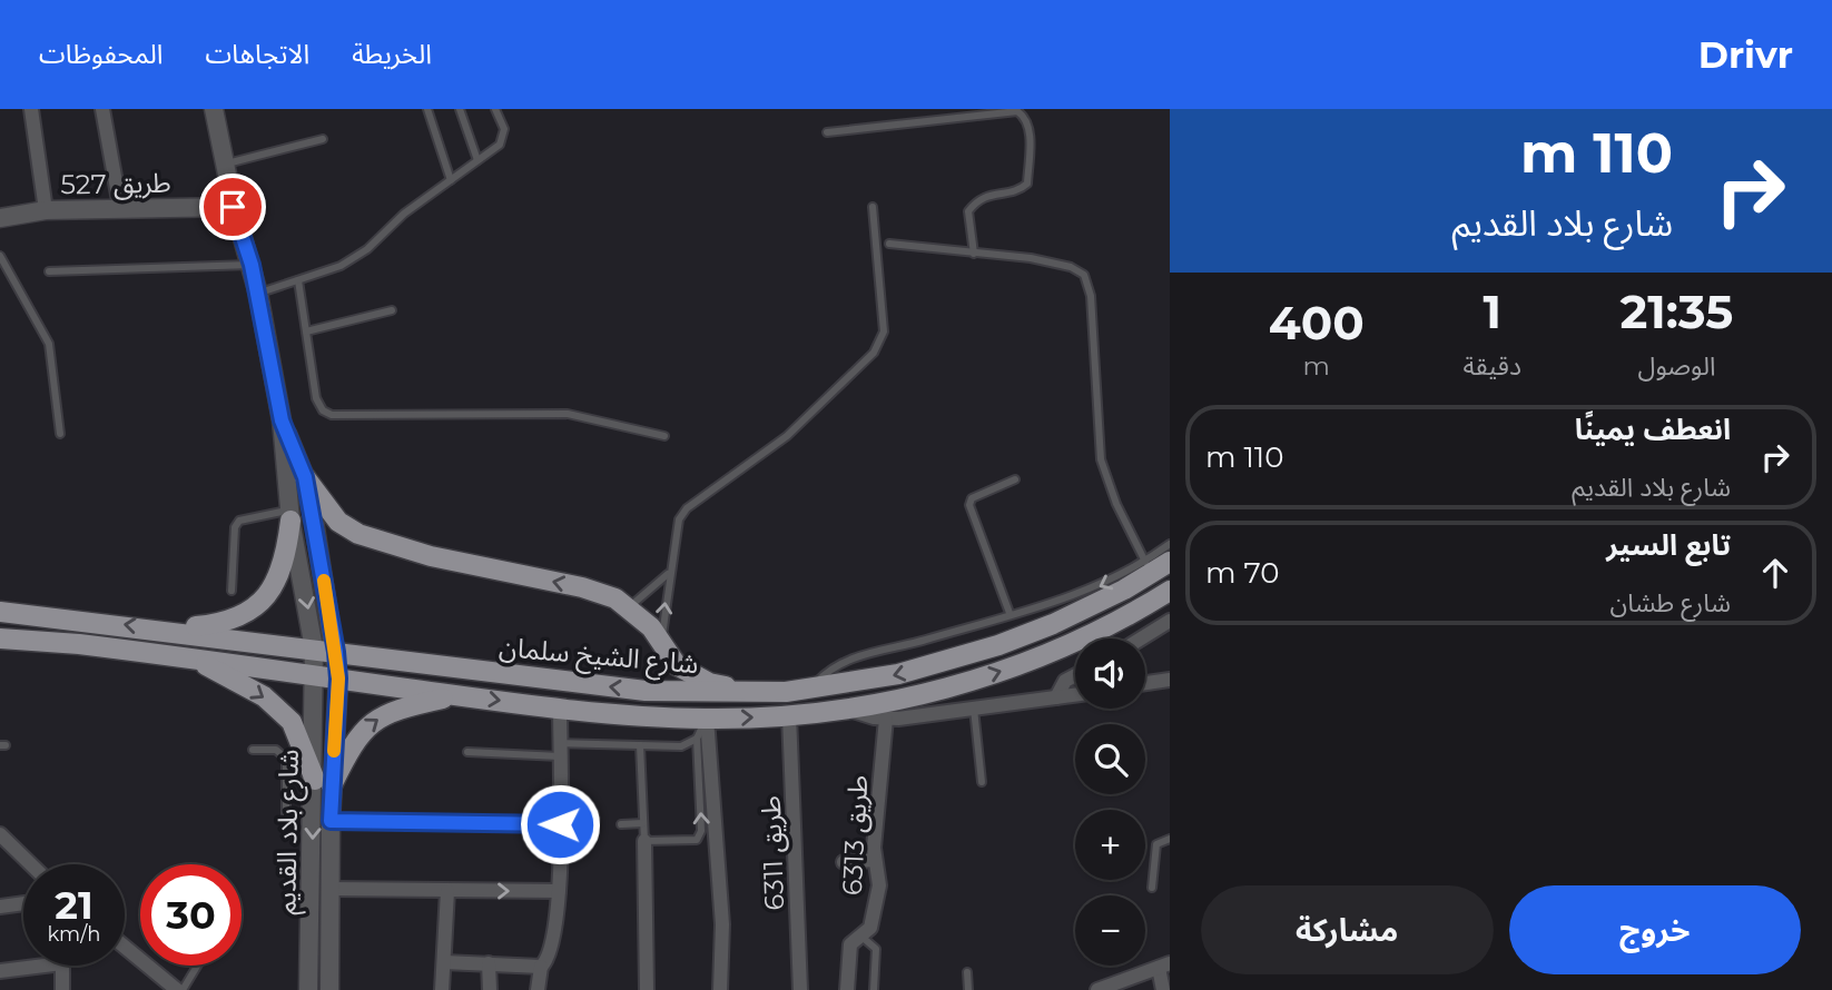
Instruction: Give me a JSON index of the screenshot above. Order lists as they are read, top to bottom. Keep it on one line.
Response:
{"streets":{"main road":["شارع الشيخ سلمان"],"street":["طريق 527","شارع بلاد القديم","طريق 6313","طريق 6311"]},"crossings":[["شارع الشيخ سلمان","شارع بلاد القديم"],["شارع الشيخ سلمان","طريق 6311"]],"page":{"header":"Drivr","nav":["الخريطة","الاتجاهات","المحفوظات"],"turn":["110 m","شارع بلاد القديم"],"eta":["21:35","الوصول","1","دقيقة","400","m"],"list":[{"name":"انعطف يمينًا","note":"شارع بلاد القديم","value":"110 m"},{"name":"تابع السير","note":"شارع طشان","value":"70 m"}],"map_buttons":["+","−"],"speed":"21 km/h","limit":"30","buttons":["خروج","مشاركة"]}}
